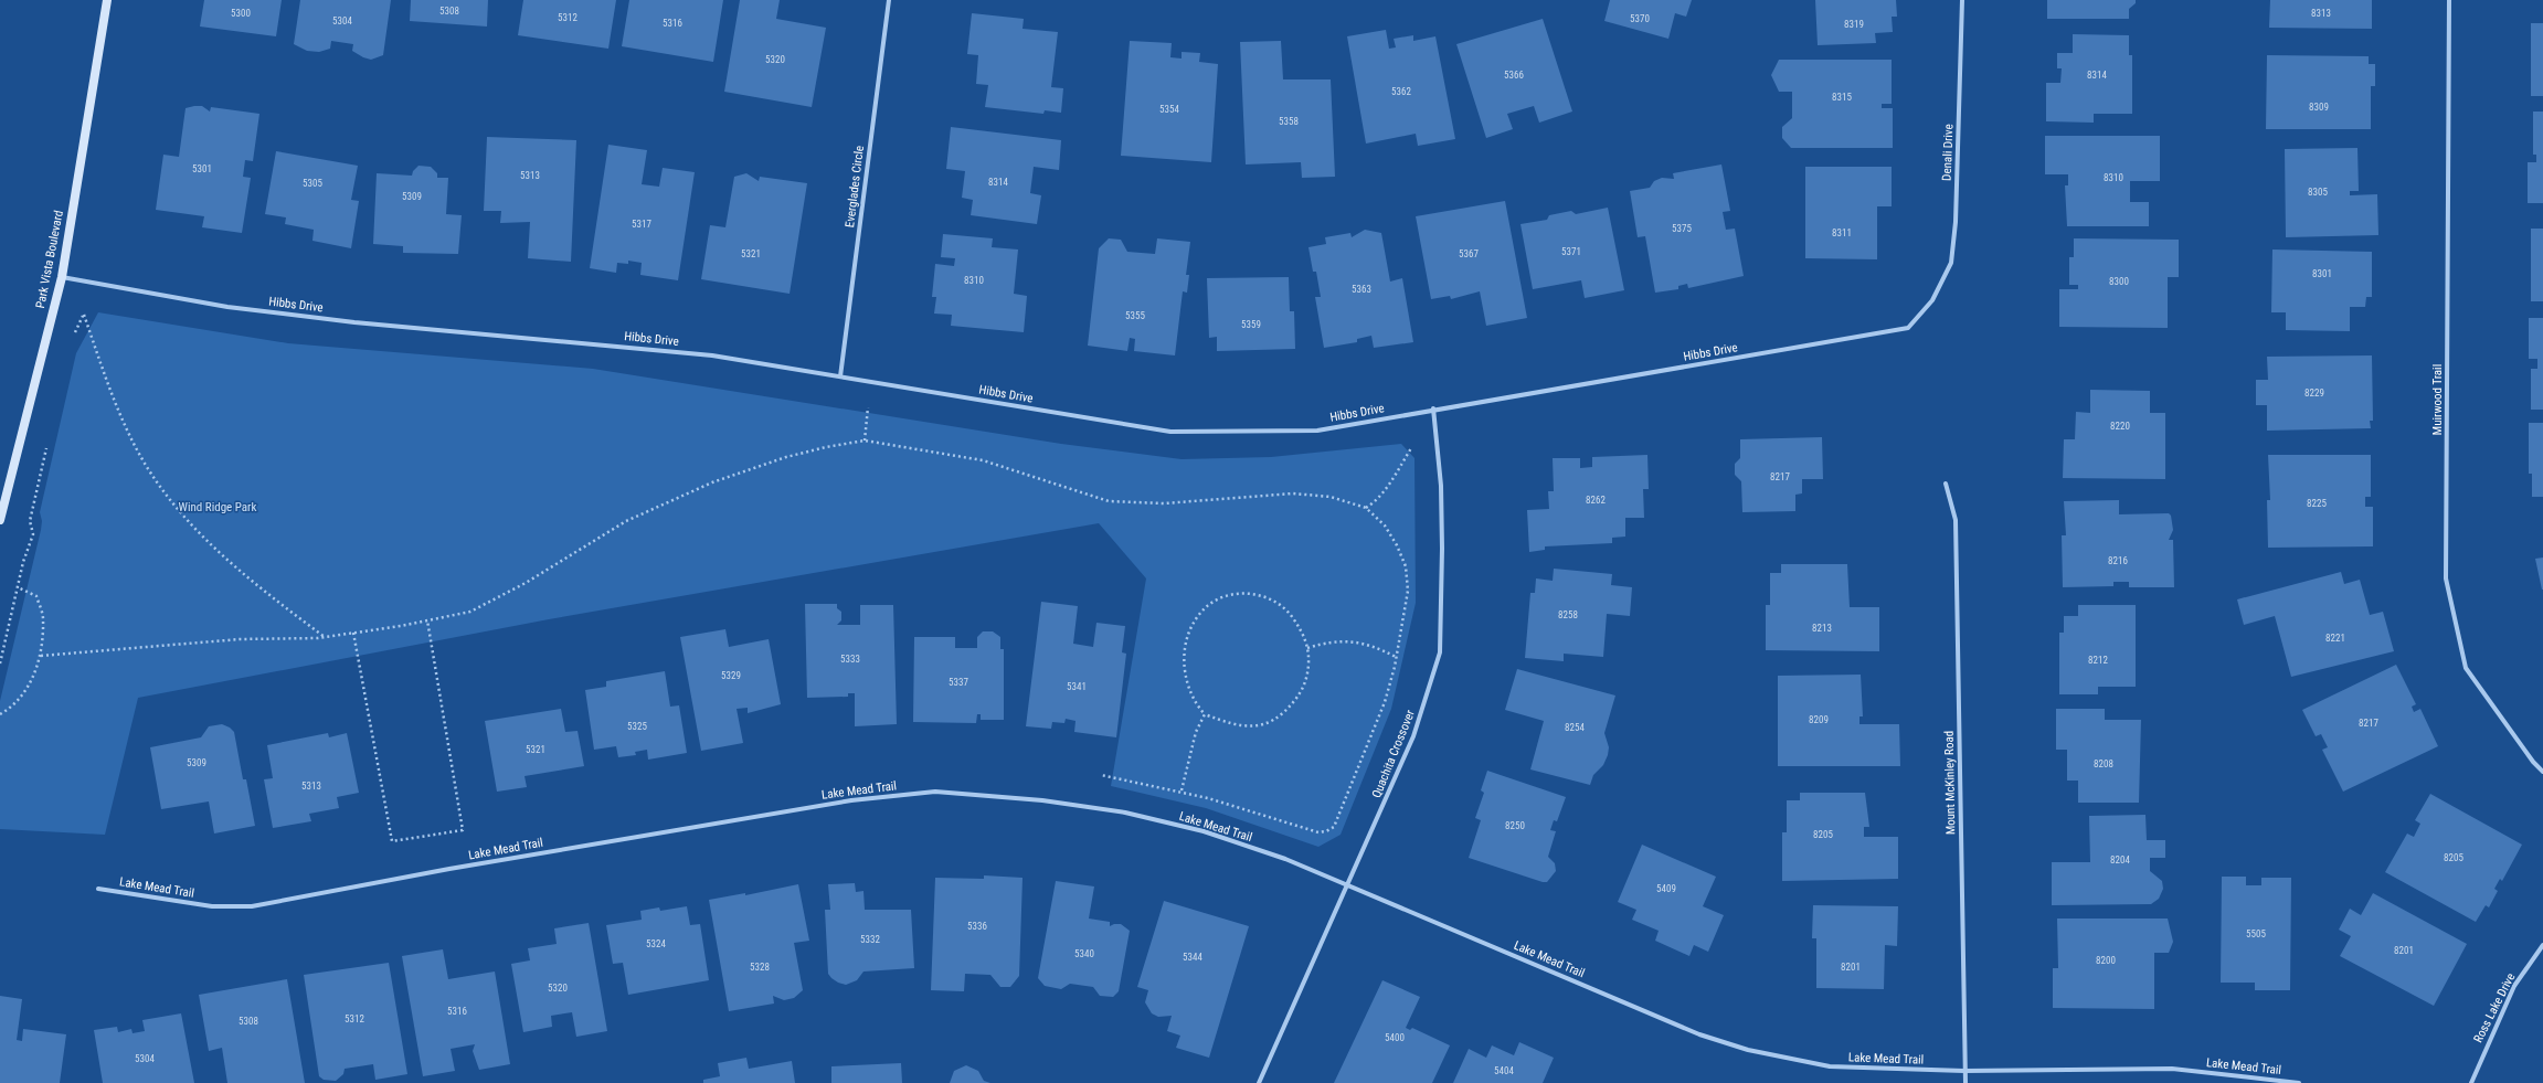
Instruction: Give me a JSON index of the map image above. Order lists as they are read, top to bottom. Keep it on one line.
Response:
{"streets":{"main road":["Park Vista Boulevard"],"street":["Denali Drive","Everglades Circle","Hibbs Drive","Muirwood Trail","Quachita Crossover","Mount McKinley Road","Lake Mead Trail","Ross Lake Drive"]},"crossings":[["Denali Drive","Hibbs Drive"],["Everglades Circle","Hibbs Drive"],["Park Vista Boulevard","Hibbs Drive"],["Hibbs Drive","Quachita Crossover"],["Quachita Crossover","Lake Mead Trail"],["Mount McKinley Road","Lake Mead Trail"]],"parks":["Wind Ridge Park"],"house_numbers":["5308","5300","8313","5312","5370","5304","5316","8319","5320","5366","8314","5362","8315","8309","5354","5358","5301","5313","8310","8314","5305","8305","5309","5317","5375","8311","5371","5321","5367","8301","8310","8300","5363","5355","5359","8229","8220","8217","8262","8225","8216","8258","8213","8221","5333","8212","5329","5337","5341","8209","8217","5325","8254","5321","5309","8208","5313","8250","8205","8205","8204","5409","5336","5505","5332","5324","8201","5340","5344","8200","5328","8201","5320","5316","5312","5308","5400","5304","5404"]}
